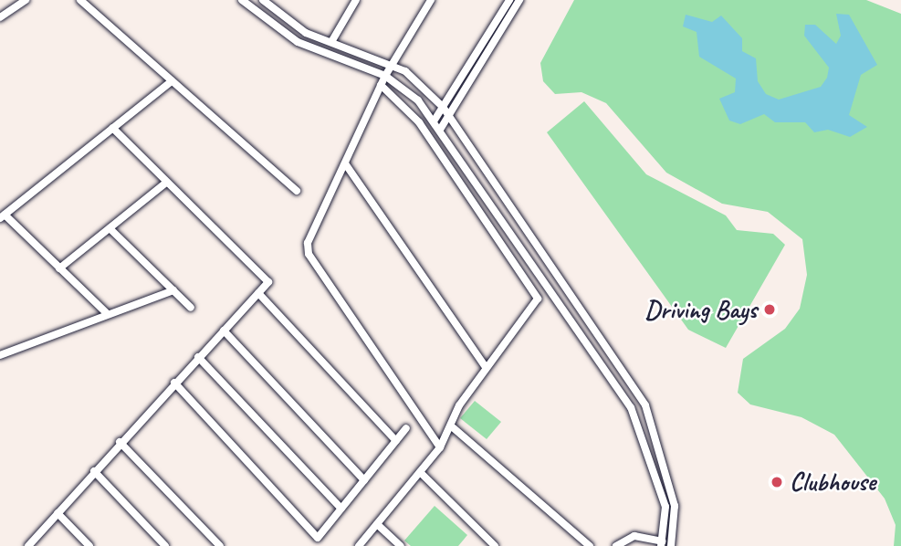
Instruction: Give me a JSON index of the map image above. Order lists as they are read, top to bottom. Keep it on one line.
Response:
{"places":["Driving Bays","Clubhouse"]}
